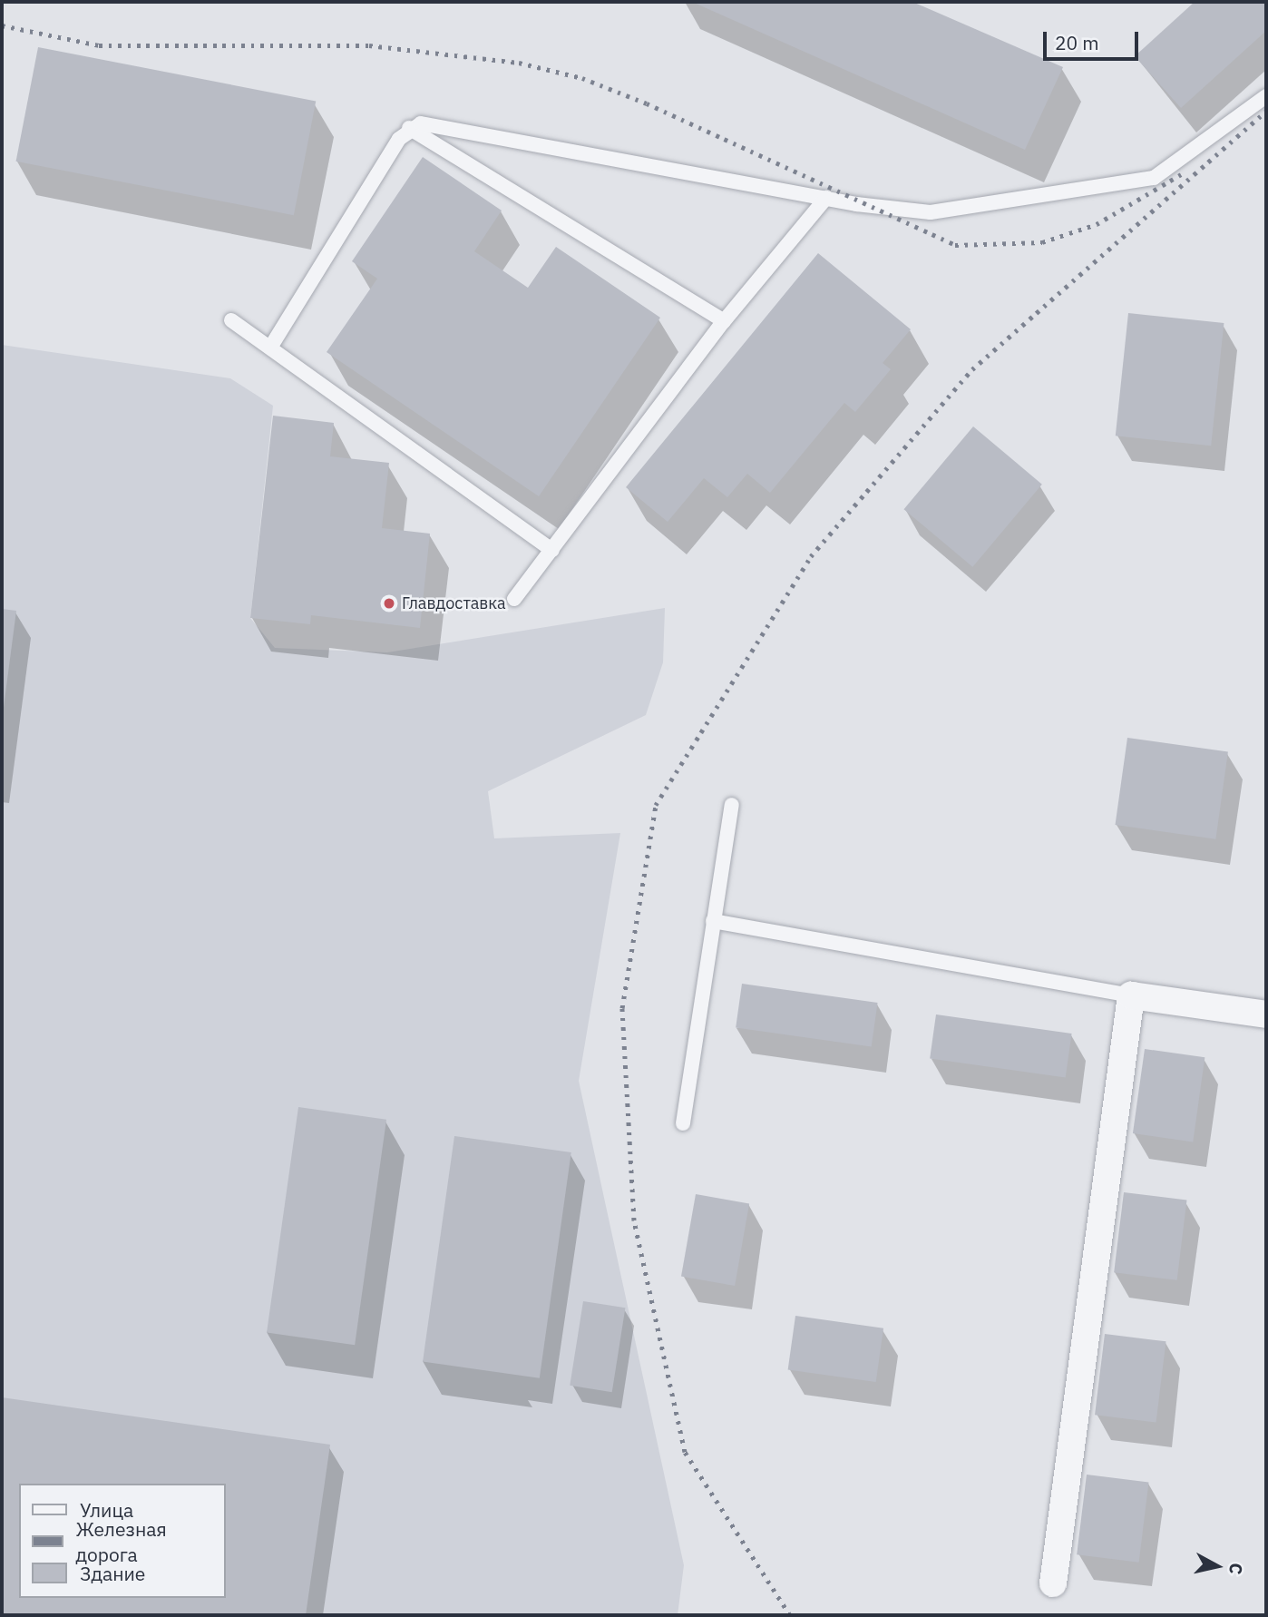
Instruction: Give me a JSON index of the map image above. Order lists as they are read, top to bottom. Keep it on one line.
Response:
{"places":["Главдоставка"],"legend":["Улица","Железная дорога","Здание"],"scale_bar":"20 m","north":"right"}
